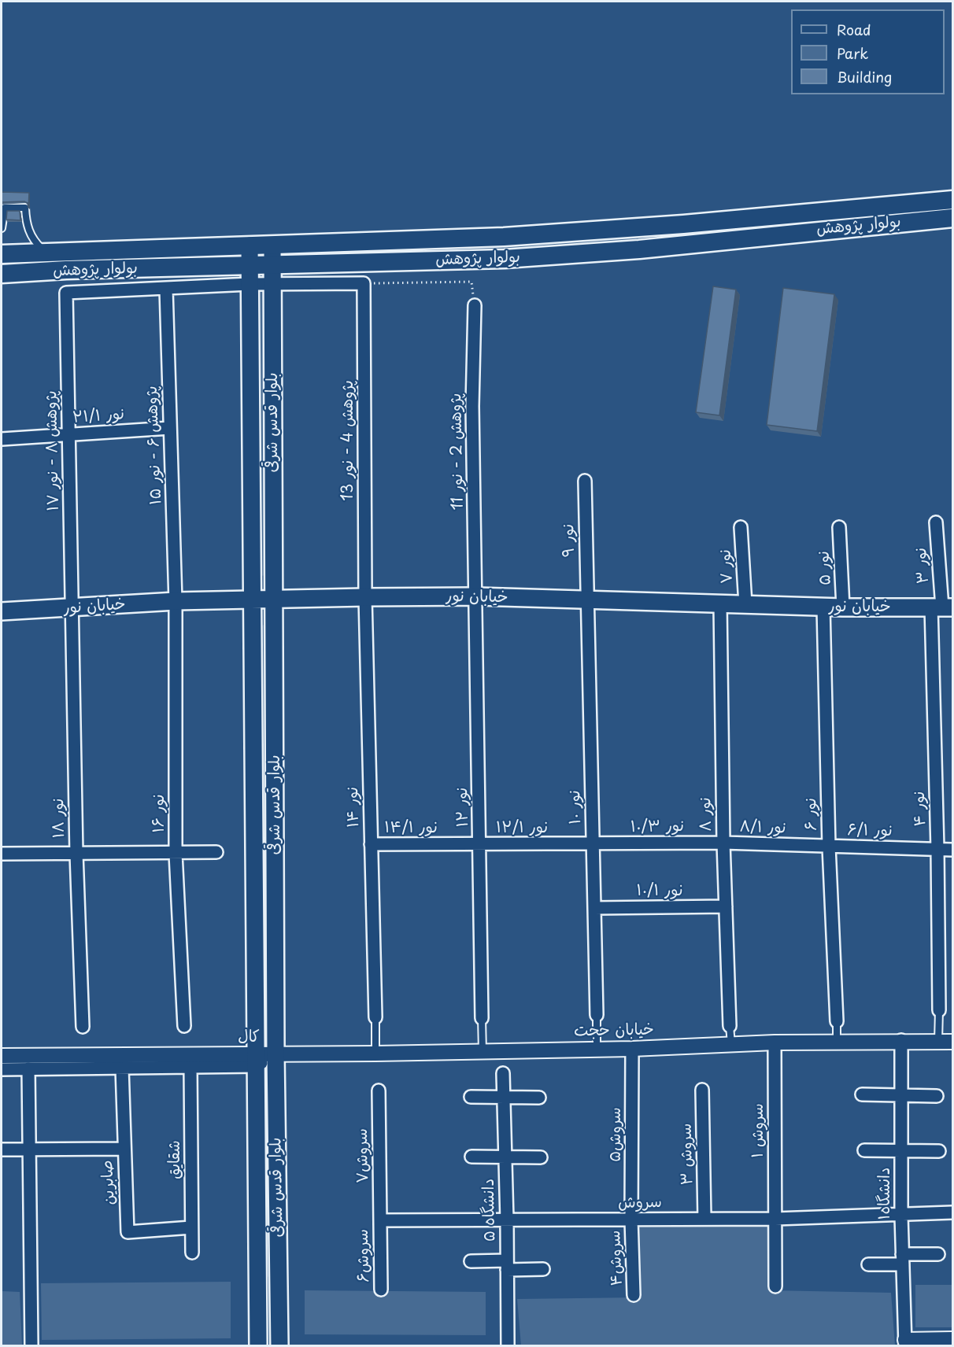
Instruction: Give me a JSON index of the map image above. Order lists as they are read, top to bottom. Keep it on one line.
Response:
{"streets":{"main road":["بولوار پژوهش","بلوار قدس شرقی","خیابان نور"],"street":["نور ۲۱/۱","پژوهش 4 - نور 13","پژوهش ۶ - نور ۱۵","پژوهش ۸ - نور ۱۷","پژوهش 2 - نور 11","نور ۹","نور ۳","نور ۷","نور ۵","نور ۱۴","نور ۱۲","نور ۱۰","نور ۴","نور ۱۶","نور ۸","نور ۶","نور ۱۸","نور ۱۰/۳","نور ۱۴/۱","نور ۱۲/۱","نور ۸/۱","نور ۶/۱","نور ۱۰/۱","خیابان حجت","کال","سروش ۱","سروش۵","سروش ۳","سروش۷","شقایق","صابرین","دانشگاه۱","سروش","دانشگاه ۵","سروش۶","سروش۴"]},"crossings":[["بولوار پژوهش","بلوار قدس شرقی"],["نور ۲۱/۱","پژوهش ۶ - نور ۱۵"],["نور ۲۱/۱","پژوهش ۸ - نور ۱۷"],["بلوار قدس شرقی","خیابان نور"],["بلوار قدس شرقی","خیابان حجت"],["بلوار قدس شرقی","کال"],["پژوهش 4 - نور 13","خیابان نور"],["پژوهش 4 - نور 13","نور ۱۴"],["پژوهش ۶ - نور ۱۵","پژوهش ۸ - نور ۱۷"],["پژوهش ۶ - نور ۱۵","خیابان نور"],["پژوهش ۶ - نور ۱۵","نور ۱۶"],["پژوهش ۸ - نور ۱۷","خیابان نور"],["پژوهش ۸ - نور ۱۷","نور ۱۸"],["پژوهش 2 - نور 11","خیابان نور"],["پژوهش 2 - نور 11","نور ۱۲"],["نور ۹","خیابان نور"],["نور ۹","نور ۱۰"],["نور ۳","خیابان نور"],["نور ۳","نور ۴"],["نور ۷","خیابان نور"],["نور ۵","خیابان نور"],["خیابان نور","نور ۱۴"],["خیابان نور","نور ۱۲"],["خیابان نور","نور ۱۰"],["خیابان نور","نور ۴"],["خیابان نور","نور ۱۶"],["خیابان نور","نور ۸"],["خیابان نور","نور ۶"],["خیابان نور","نور ۱۸"],["نور ۱۴","نور ۱۴/۱"],["نور ۱۲","نور ۱۴/۱"],["نور ۱۲","نور ۱۲/۱"],["نور ۱۰","نور ۱۰/۳"],["نور ۱۰","نور ۱۲/۱"],["نور ۱۰","نور ۱۰/۱"],["نور ۴","نور ۶/۱"],["نور ۸","نور ۱۰/۳"],["نور ۸","نور ۸/۱"],["نور ۸","نور ۱۰/۱"],["نور ۶","نور ۸/۱"],["نور ۶","نور ۶/۱"],["نور ۱۰/۳","نور ۱۲/۱"],["نور ۱۰/۳","نور ۸/۱"],["نور ۱۴/۱","نور ۱۲/۱"],["نور ۸/۱","نور ۶/۱"],["خیابان حجت","کال"],["خیابان حجت","سروش ۱"],["خیابان حجت","سروش۵"],["خیابان حجت","دانشگاه۱"],["کال","شقایق"],["کال","صابرین"],["سروش ۱","سروش"],["سروش۵","سروش"],["سروش۵","سروش۴"],["سروش ۳","سروش"],["سروش۷","سروش"],["سروش۷","سروش۶"],["شقایق","صابرین"],["دانشگاه۱","سروش"],["سروش","دانشگاه ۵"],["سروش","سروش۶"],["سروش","سروش۴"]],"legend":["Road","Park","Building"]}
